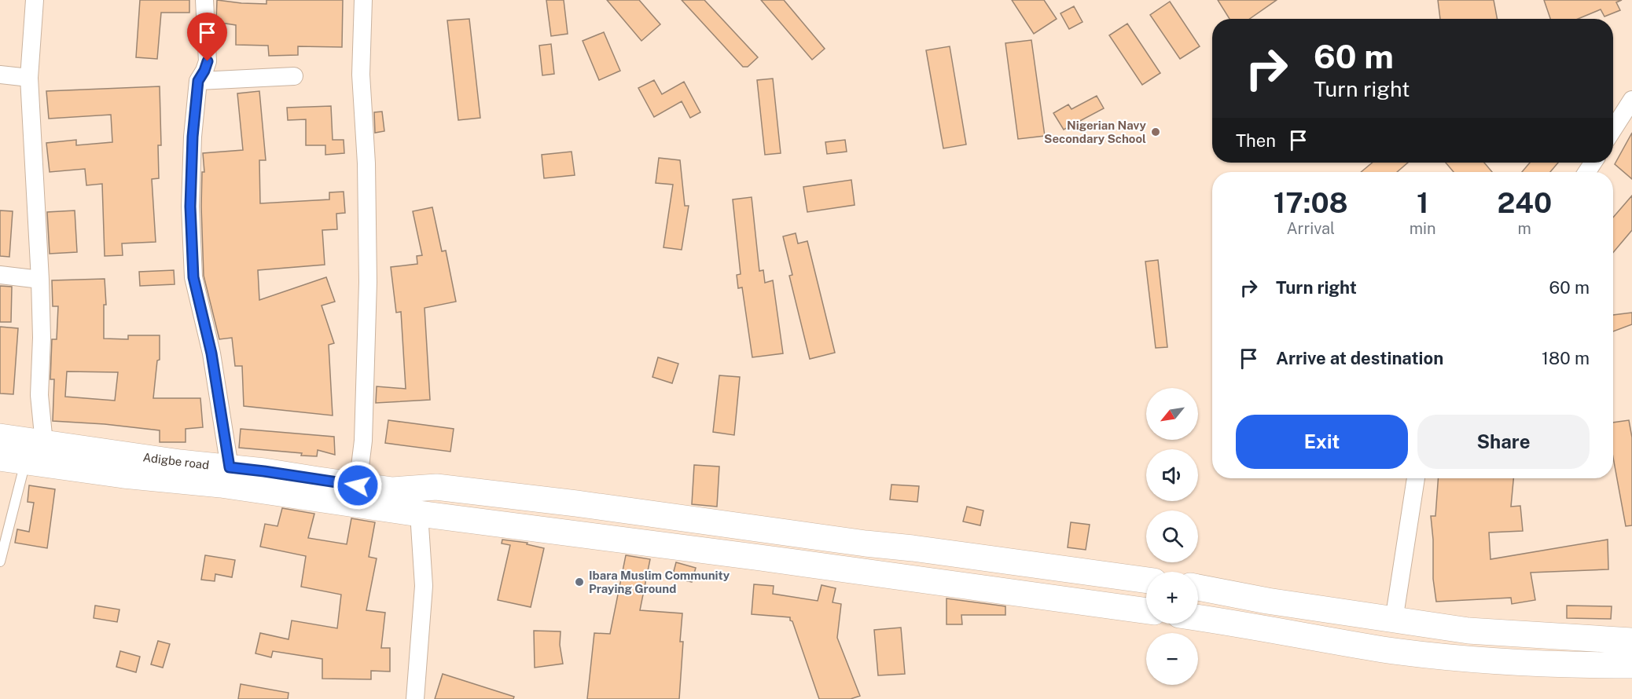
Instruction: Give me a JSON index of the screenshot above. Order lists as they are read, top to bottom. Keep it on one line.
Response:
{"streets":{"main road":["Adigbe road"]},"places":["Nigerian Navy Secondary School","Ibara Muslim Community Praying Ground"],"north":"bottom left","page":{"turn":["60 m","Turn right"],"then":"Then","eta":["17:08","Arrival","1","min","240","m"],"list":[{"name":"Turn right","value":"60 m"},{"name":"Arrive at destination","value":"180 m"}],"map_buttons":["+","−"],"buttons":["Exit","Share"]}}
